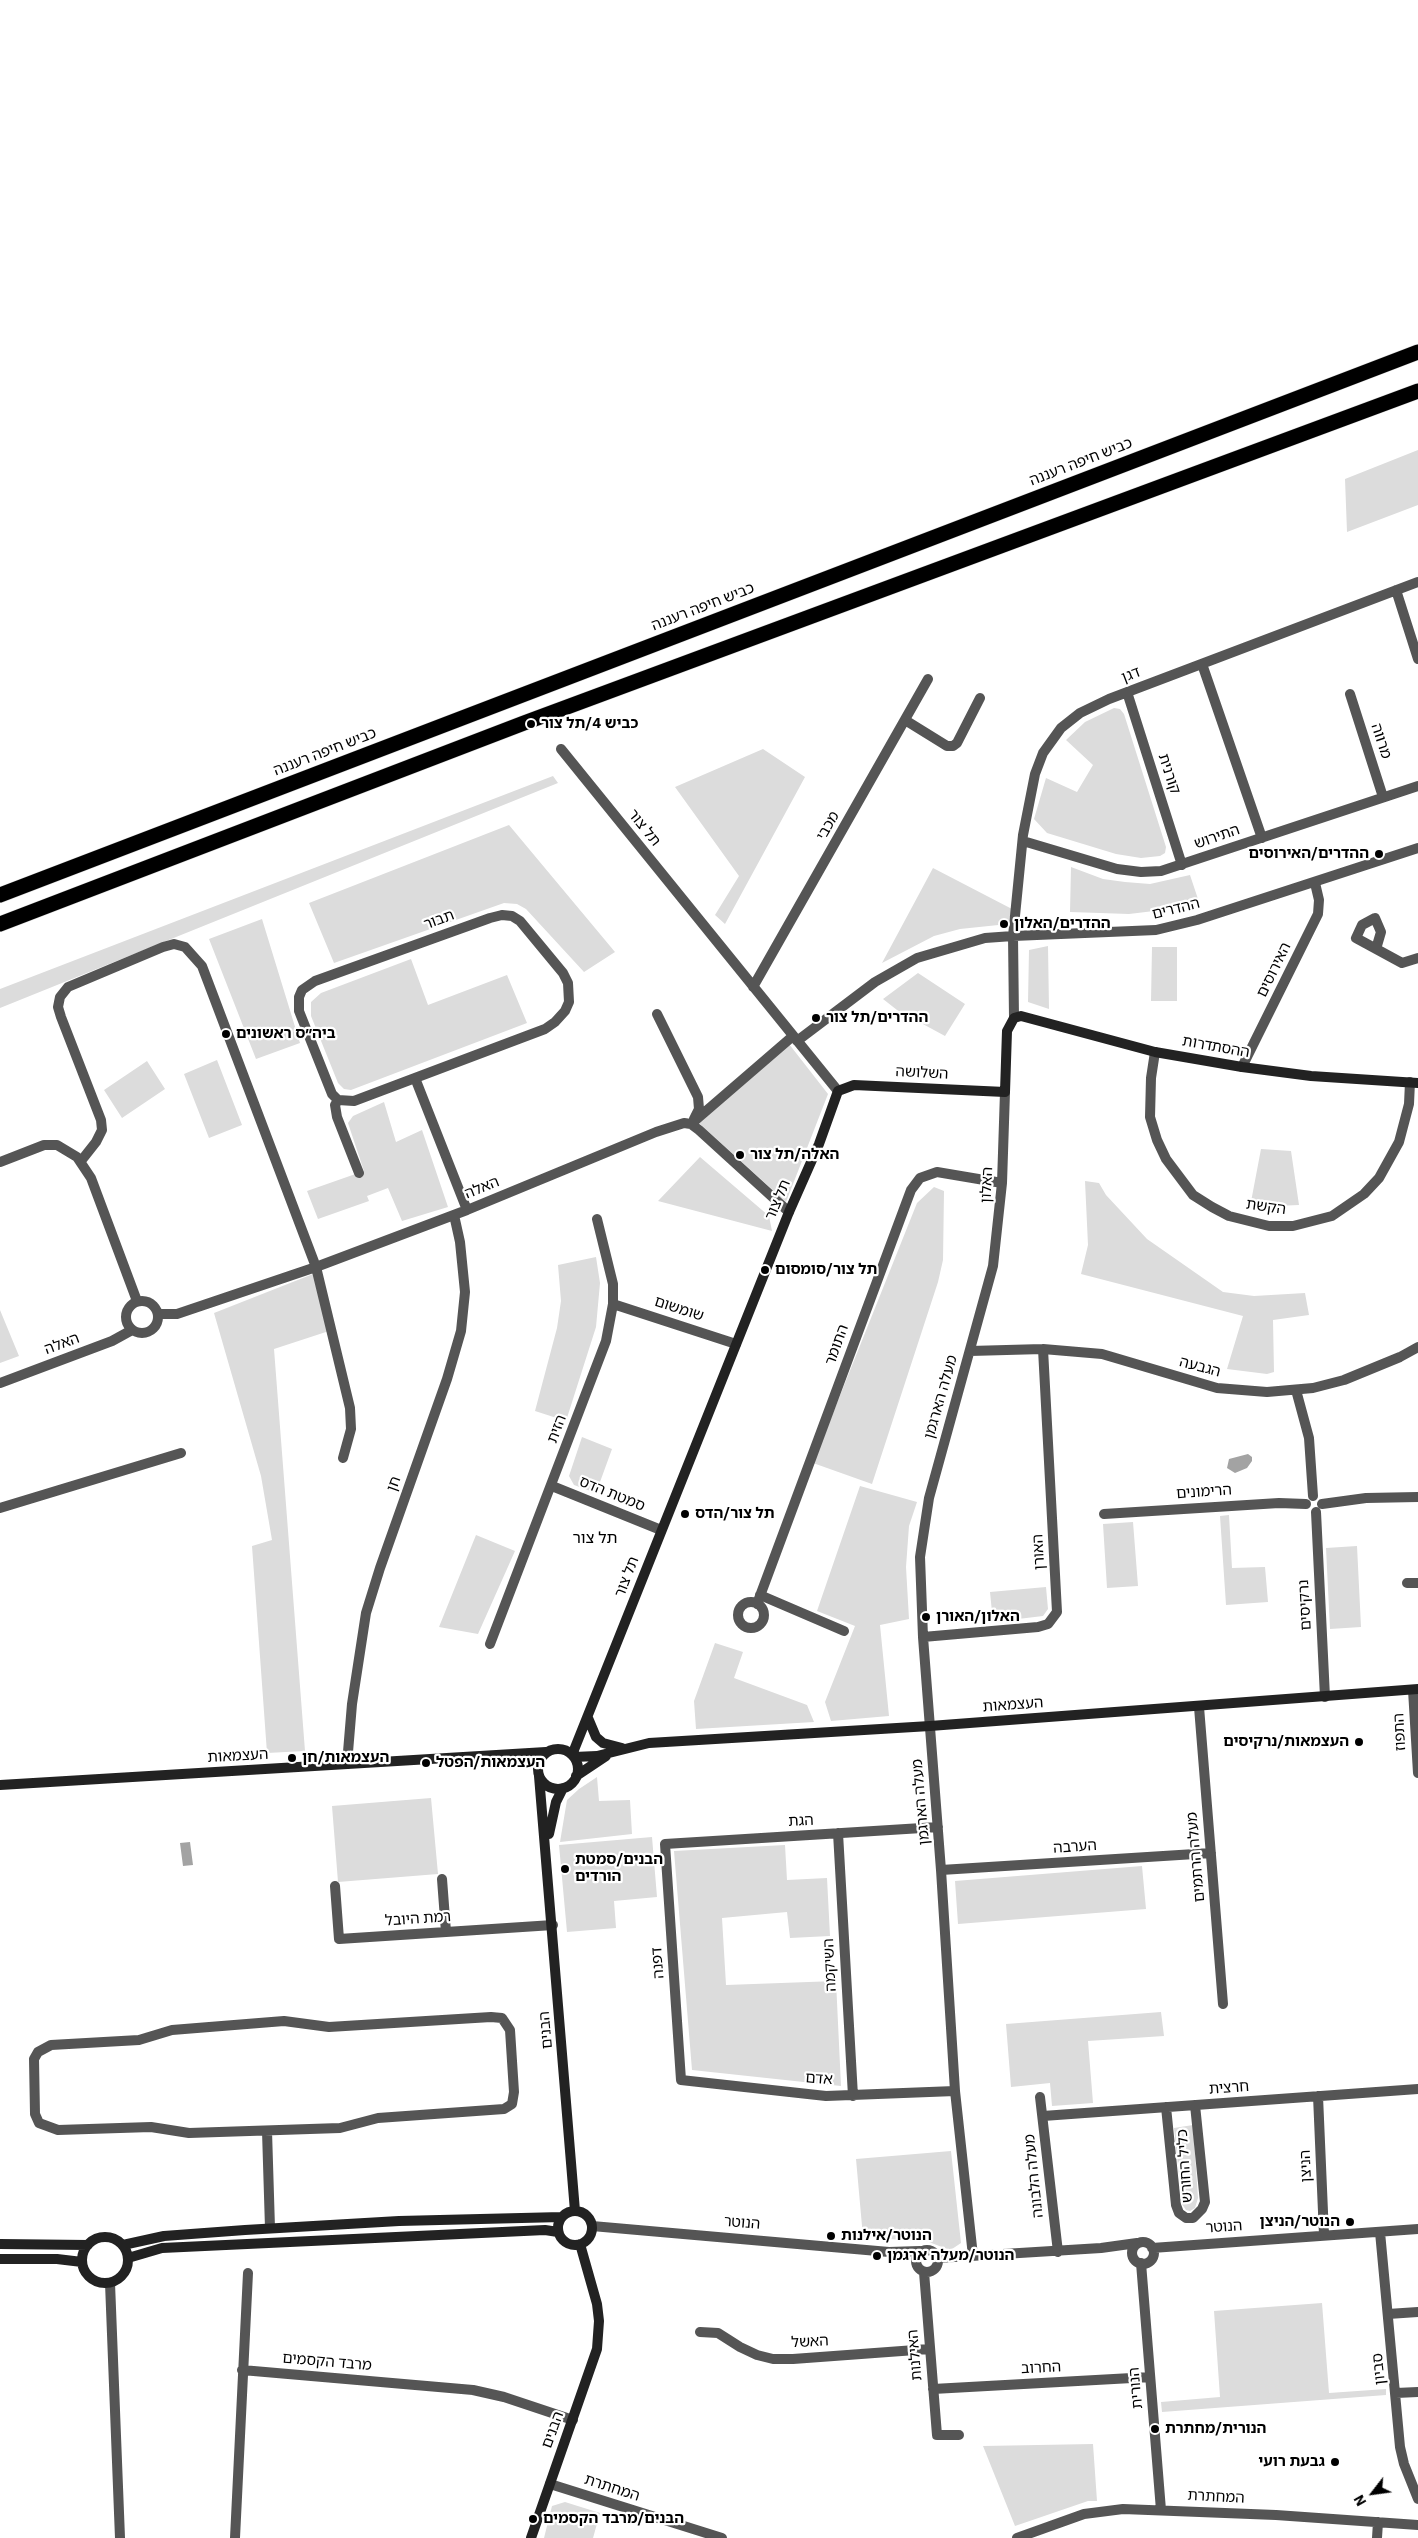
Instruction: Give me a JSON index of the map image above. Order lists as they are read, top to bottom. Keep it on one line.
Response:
{"streets":{"highway":["כביש חיפה רעננה"],"street":["דגן","מרווה","קורנית","מכבי","תל צור","התירוש","ההדרים","תבור","האירוסים","ההסתדרות","השלושה","האלון","האלה","הקשת","שומשום","התומר","הגבעה","מעלה הארגמן","הזית","חן","הרימונים","סמטת הדס","האורן","נרקיסים","העצמאות","התפוז","הגת","הערבה","מעלה הרתמים","רמת היובל","דפנה","השיקמה","הבנים","אדם","חרצית","כליל החורש","הניצן","מעלה הלבונה","הנוטר","האשל","האילנות","מרבד הקסמים","החרוב","סביון","הנורית","המחתרת"]},"crossings":[["דגן","קורנית"],["דגן","התירוש"],["דגן","ההדרים"],["מרווה","התירוש"],["קורנית","התירוש"],["מכבי","תל צור"],["תל צור","ההדרים"],["תל צור","השלושה"],["תל צור","שומשום"],["תל צור","סמטת הדס"],["תל צור","העצמאות"],["תל צור","הבנים"],["ההדרים","האירוסים"],["ההדרים","האלה"],["האירוסים","ההסתדרות"],["ההסתדרות","האלון"],["ההסתדרות","הקשת"],["השלושה","האלון"],["האלון","התומר"],["האלון","הגבעה"],["האלון","מעלה הארגמן"],["האלה","חן"],["שומשום","הזית"],["הגבעה","מעלה הארגמן"],["הגבעה","האורן"],["מעלה הארגמן","האורן"],["מעלה הארגמן","העצמאות"],["מעלה הארגמן","הגת"],["מעלה הארגמן","הערבה"],["מעלה הארגמן","אדם"],["הזית","סמטת הדס"],["חן","העצמאות"],["הרימונים","נרקיסים"],["נרקיסים","העצמאות"],["העצמאות","התפוז"],["העצמאות","מעלה הרתמים"],["העצמאות","הבנים"],["הגת","דפנה"],["הגת","השיקמה"],["הערבה","מעלה הרתמים"],["רמת היובל","הבנים"],["דפנה","אדם"],["השיקמה","אדם"],["הבנים","הנוטר"],["הבנים","מרבד הקסמים"],["הבנים","המחתרת"],["חרצית","כליל החורש"],["חרצית","הניצן"],["חרצית","מעלה הלבונה"],["הניצן","הנוטר"],["הנוטר","האילנות"],["הנוטר","סביון"],["הנוטר","הנורית"],["האשל","האילנות"],["האילנות","החרוב"],["החרוב","הנורית"],["הנורית","המחתרת"]],"districts":["תל צור"],"places":["כביש 4/תל צור","ההדרים/האירוסים","ההדרים/האלון","ההדרים/תל צור","ביה״ס ראשונים","האלה/תל צור","תל צור/סומסום","תל צור/הדס","האלון/האורן","העצמאות/נרקיסים","העצמאות/חן","העצמאות/הפטל","הבנים/סמטת הורדים","הנוטר/הניצן","הנוטר/אילנות","הנוטר/מעלה ארגמן","הנורית/מחתרת","גבעת רועי","הבנים/מרבד הקסמים"],"north":"bottom left"}
